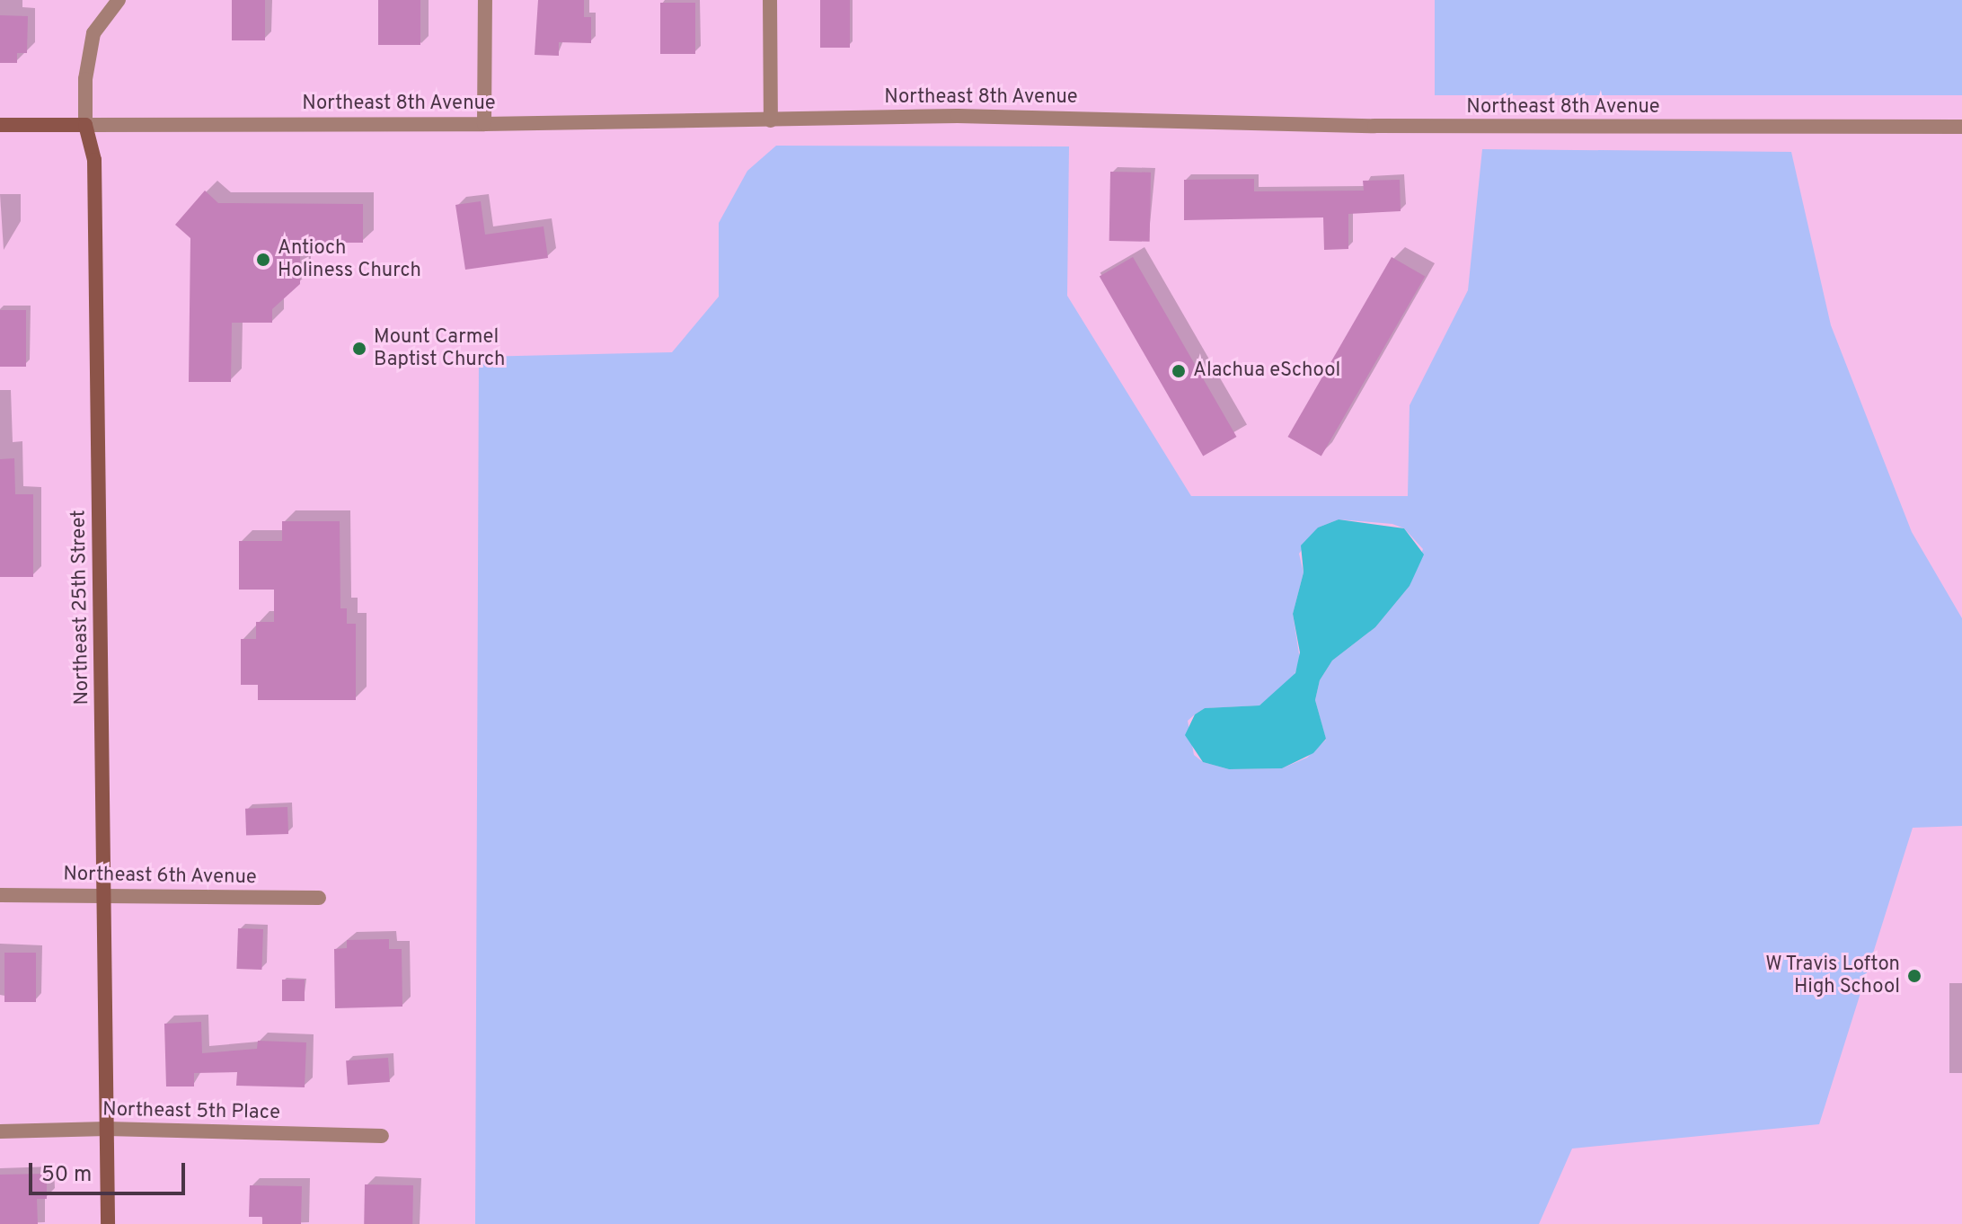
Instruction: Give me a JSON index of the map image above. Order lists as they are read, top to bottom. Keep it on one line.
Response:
{"streets":{"street":["Northeast 8th Avenue","Northeast 25th Street","Northeast 6th Avenue","Northeast 5th Place"]},"crossings":[["Northeast 8th Avenue","Northeast 25th Street"],["Northeast 25th Street","Northeast 6th Avenue"],["Northeast 25th Street","Northeast 5th Place"]],"places":["Antioch Holiness Church","Mount Carmel Baptist Church","Alachua eSchool","W Travis Lofton High School"],"scale_bar":"50 m"}
